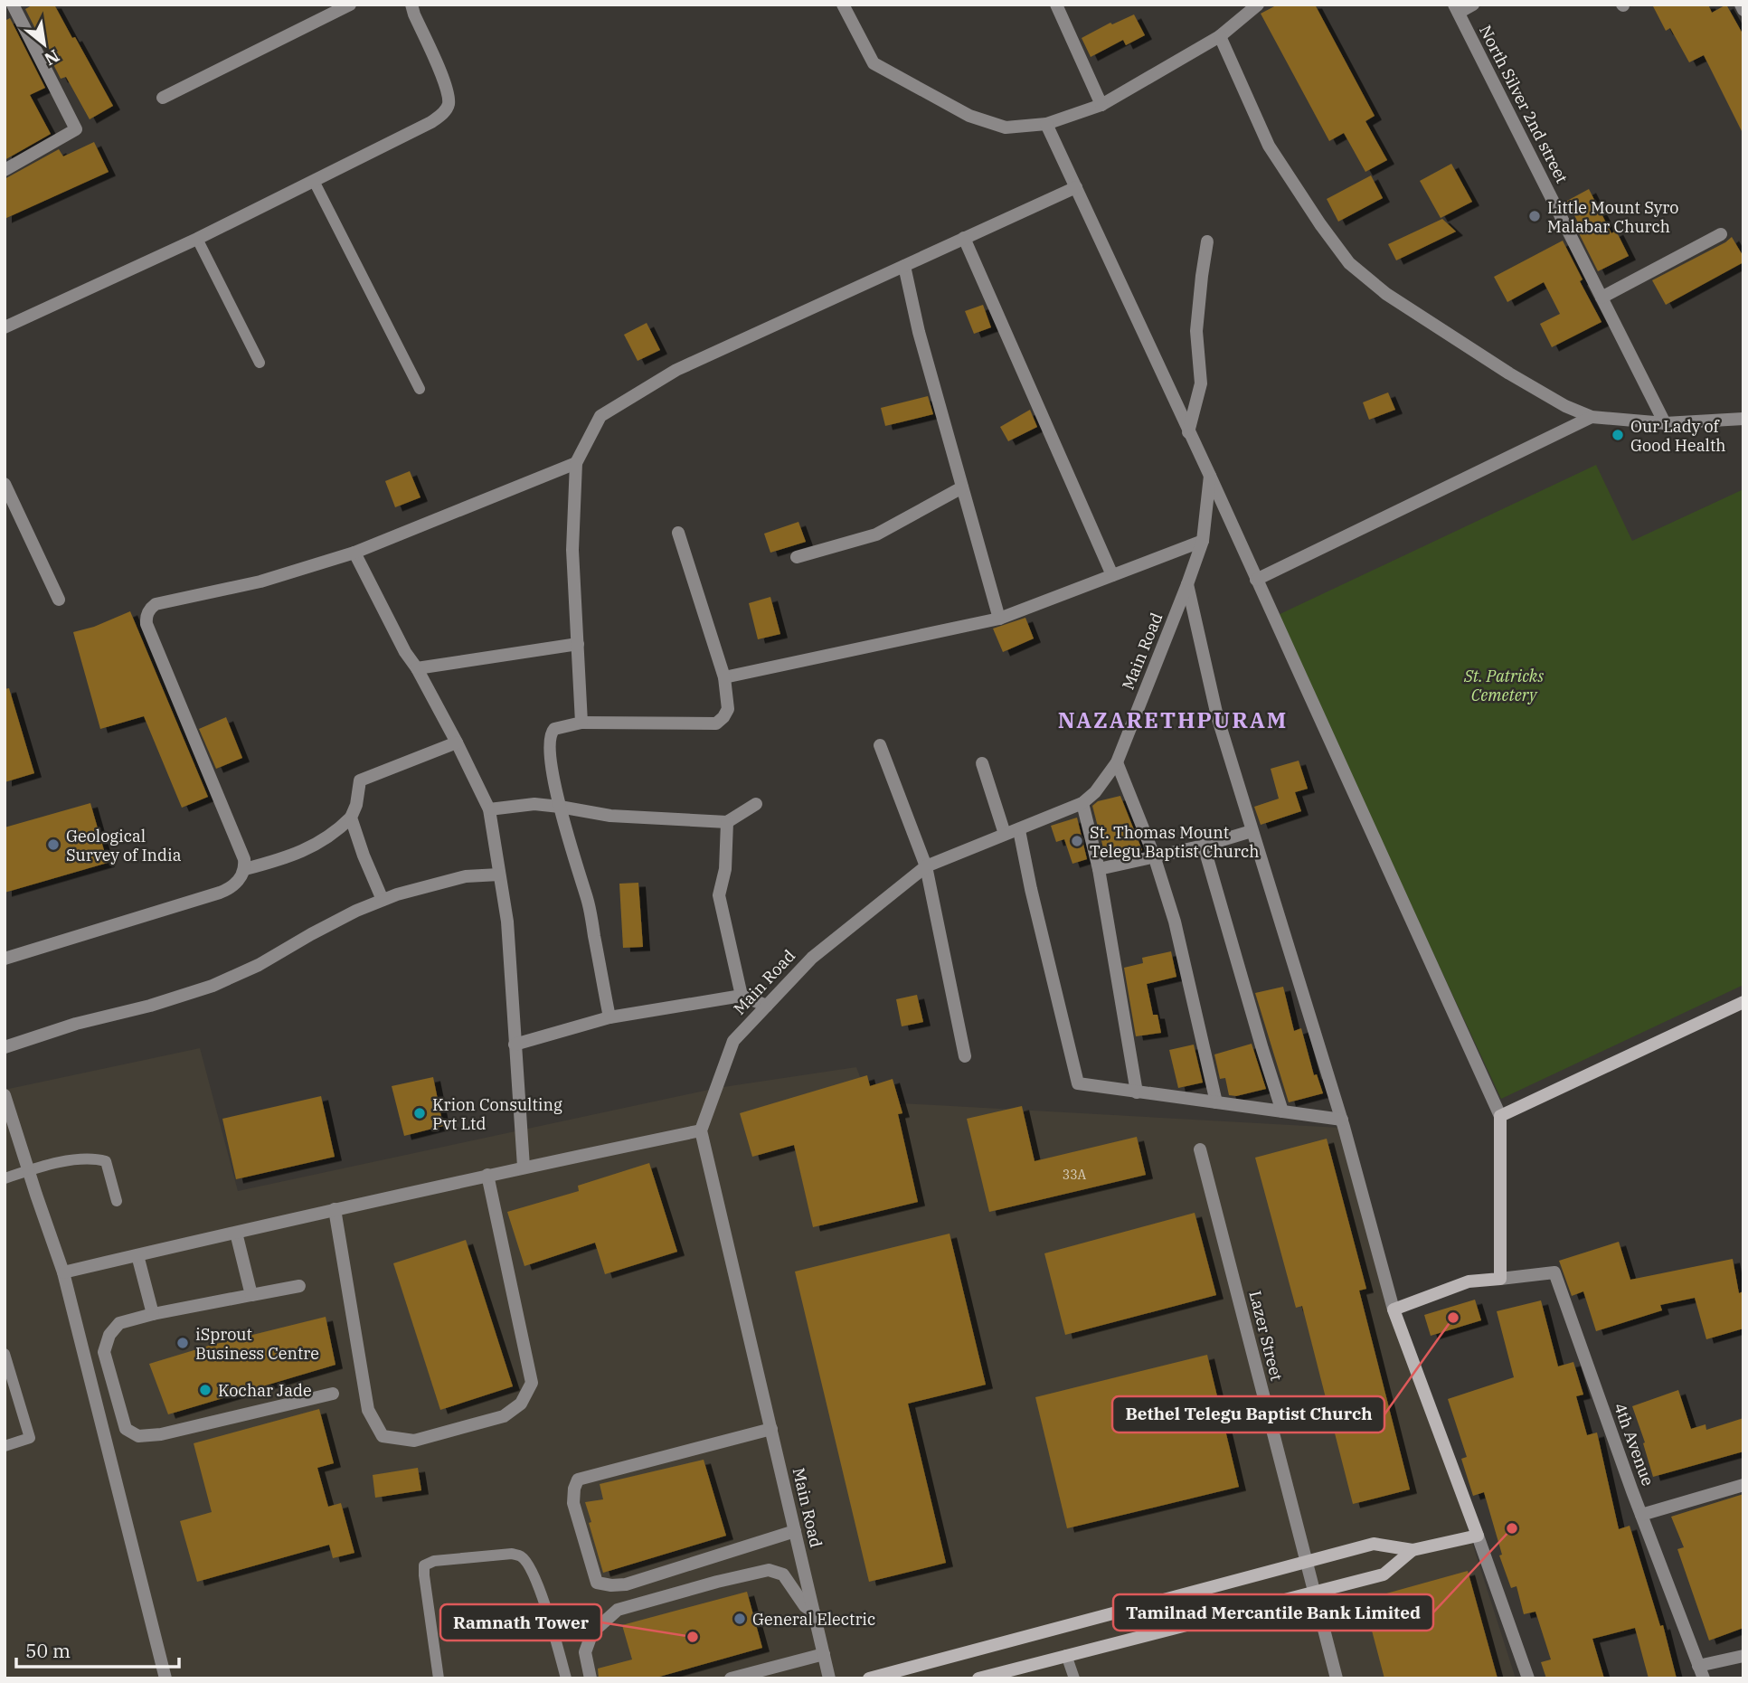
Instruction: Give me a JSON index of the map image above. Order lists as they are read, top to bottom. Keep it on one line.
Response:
{"streets":{"street":["North Silver 2nd street","Main Road","Lazer Street","4th Avenue"]},"districts":["NAZARETHPURAM"],"parks":["St. Patricks Cemetery"],"places":["Little Mount Syro Malabar Church","Our Lady of Good Health","St. Thomas Mount Telegu Baptist Church","Geological Survey of India","Krion Consulting Pvt Ltd","Bethel Telegu Baptist Church","iSprout Business Centre","Kochar Jade","Tamilnad Mercantile Bank Limited","General Electric","Ramnath Tower"],"house_numbers":["33A"],"scale_bar":"50 m","north":"bottom right"}
